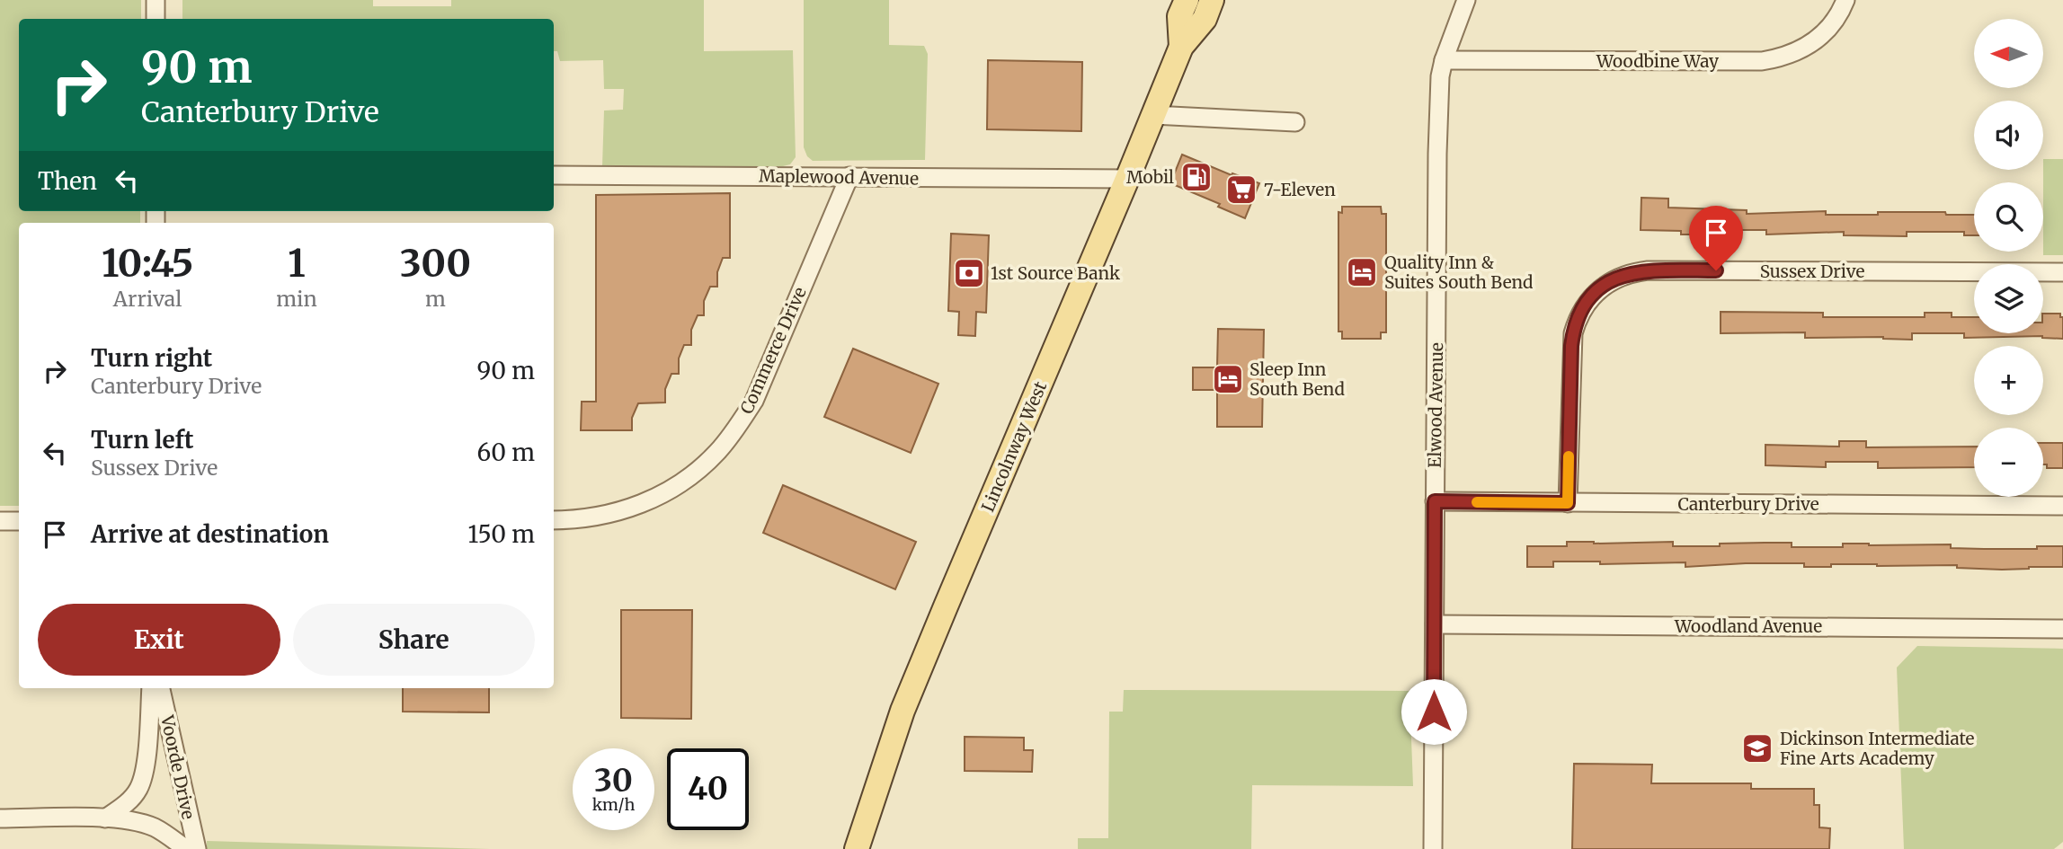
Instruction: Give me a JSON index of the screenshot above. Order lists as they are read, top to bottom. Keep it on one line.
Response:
{"streets":{"main road":["Lincolnway West"],"street":["Woodbine Way","Maplewood Avenue","Sussex Drive","Commerce Drive","Elwood Avenue","Canterbury Drive","Woodland Avenue","Voorde Drive"]},"crossings":[["Woodbine Way","Elwood Avenue"],["Maplewood Avenue","Commerce Drive"],["Maplewood Avenue","Lincolnway West"],["Sussex Drive","Canterbury Drive"],["Elwood Avenue","Canterbury Drive"],["Elwood Avenue","Woodland Avenue"]],"places":{"fuel station":["Mobil"],"supermarket":["7-Eleven"],"hotel":["Quality Inn & Suites South Bend","Sleep Inn South Bend"],"bank":["1st Source Bank"],"school or university":["Dickinson Intermediate Fine Arts Academy"]},"north":"left","page":{"map_buttons":["+","−"],"turn":["90 m","Canterbury Drive"],"then":"Then","eta":["10:45","Arrival","1","min","300","m"],"list":[{"name":"Turn right","note":"Canterbury Drive","value":"90 m"},{"name":"Turn left","note":"Sussex Drive","value":"60 m"},{"name":"Arrive at destination","value":"150 m"}],"buttons":["Exit","Share"],"speed":"30 km/h","limit":"40"}}
